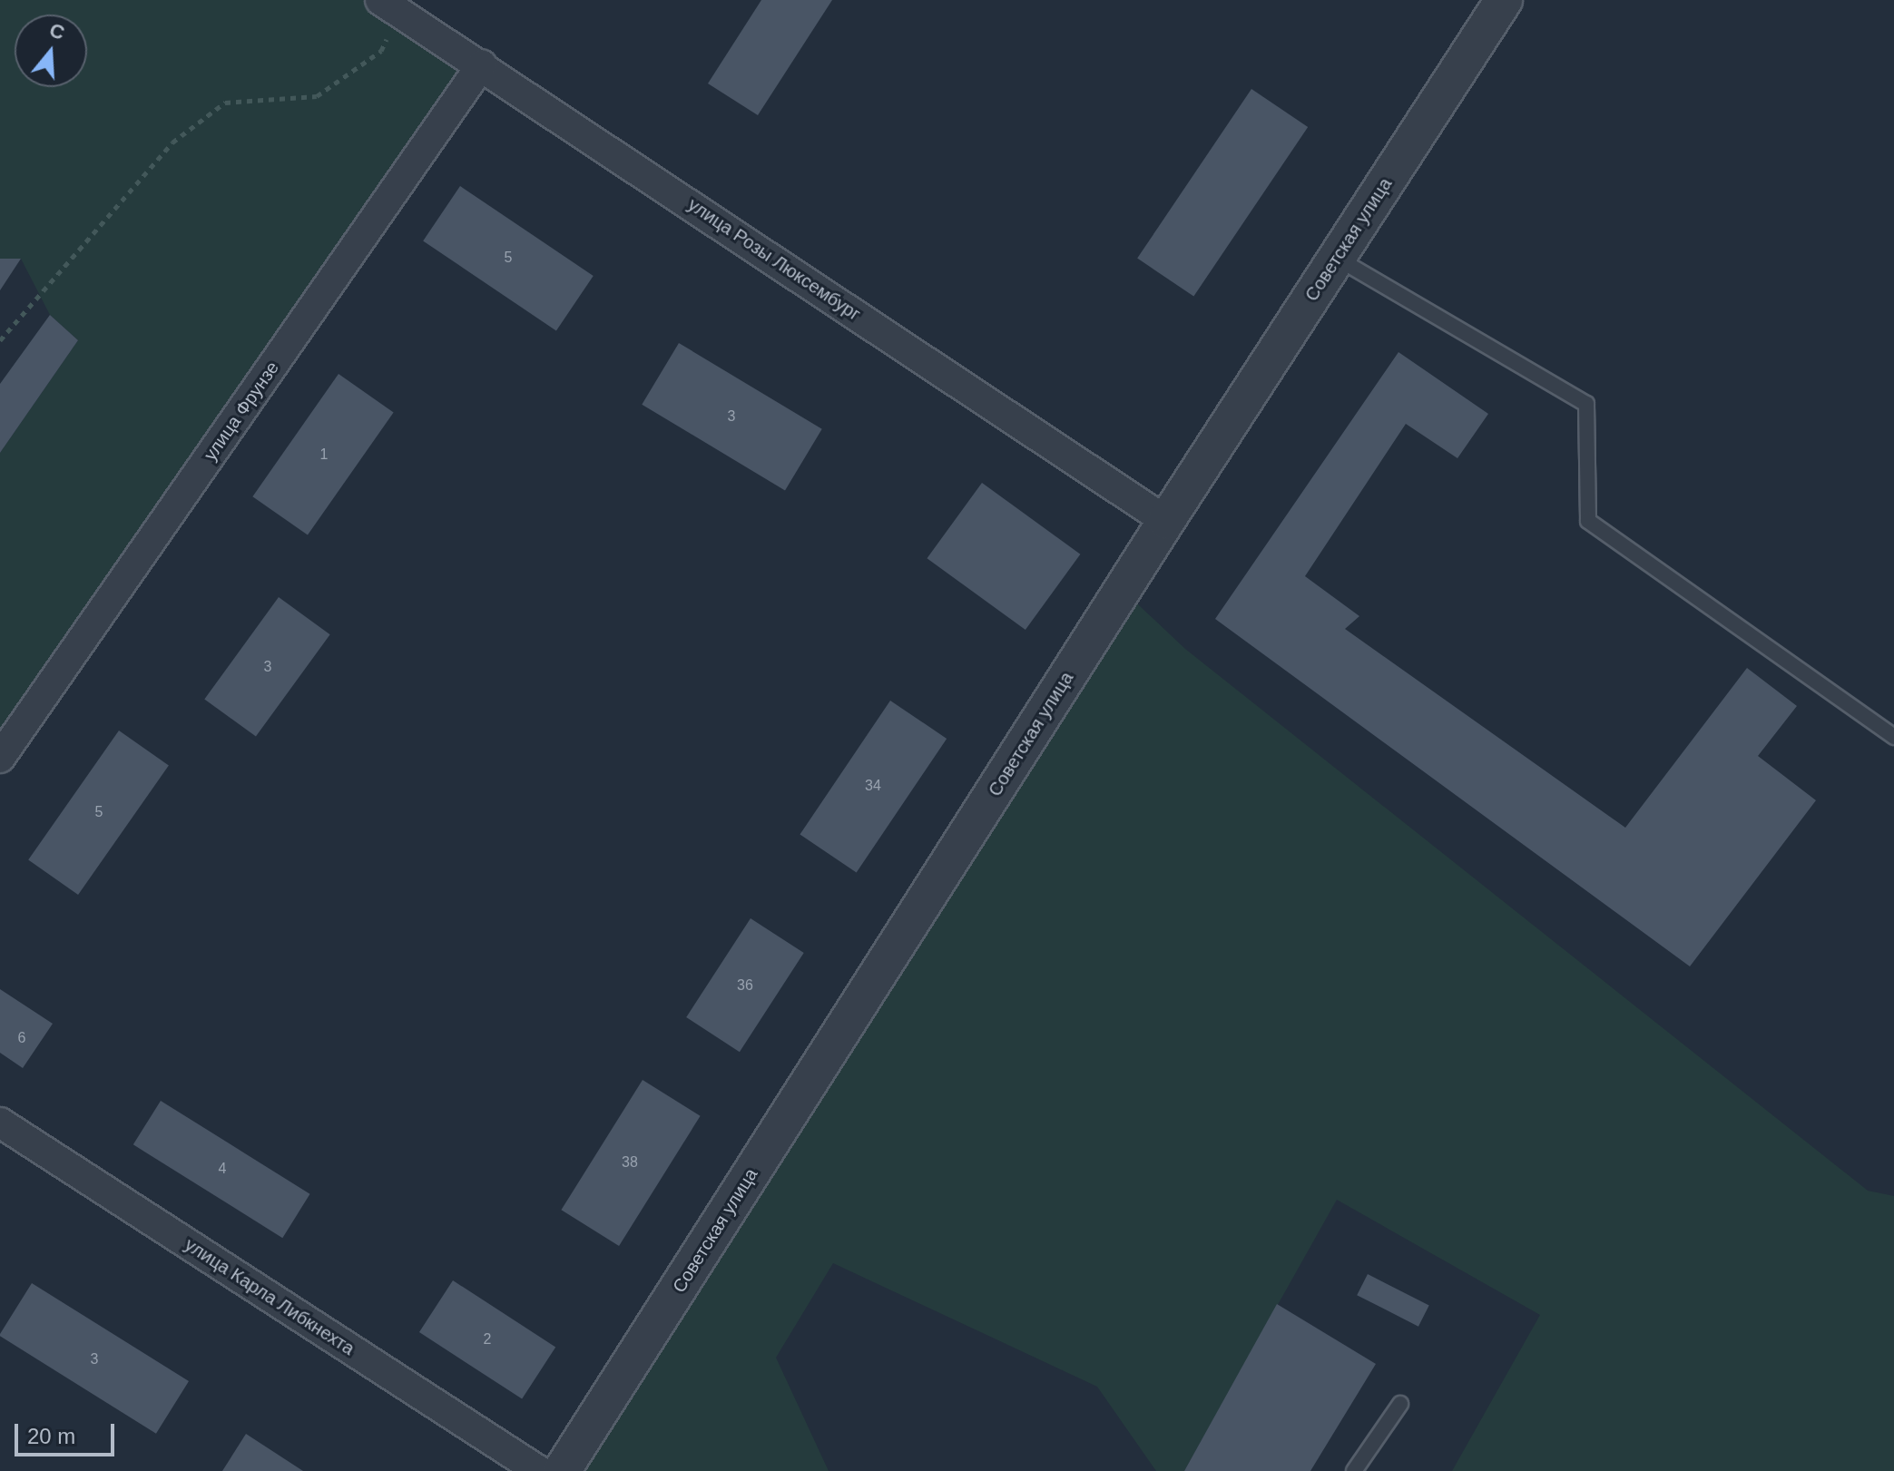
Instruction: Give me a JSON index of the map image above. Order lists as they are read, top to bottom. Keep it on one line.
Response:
{"streets":{"street":["Советская улица","улица Розы Люксембург","улица Фрунзе","улица Карла Либкнехта"]},"crossings":[["Советская улица","улица Розы Люксембург"],["улица Розы Люксембург","улица Фрунзе"]],"house_numbers":["5","3","1","3","34","5","36","6","38","4","2","3"],"scale_bar":"20 m","north":"top"}
